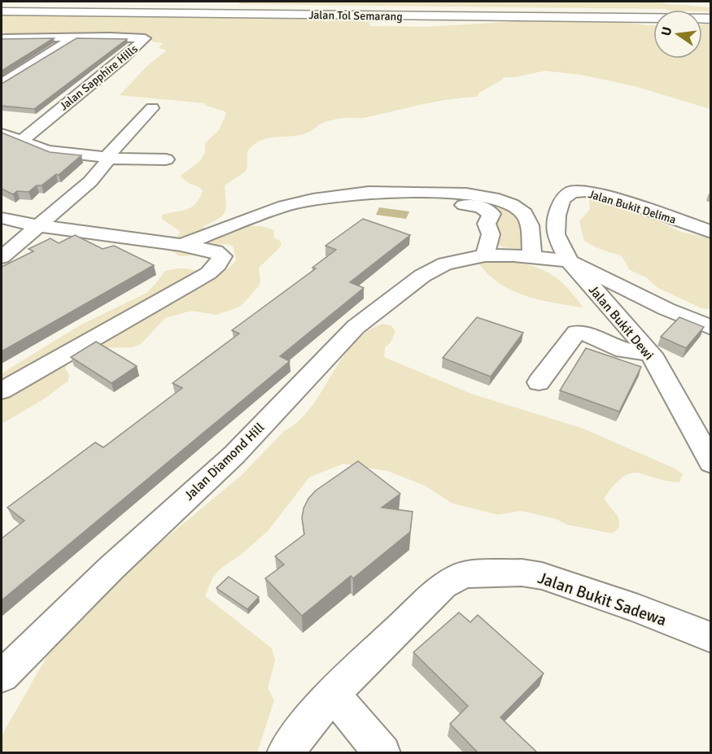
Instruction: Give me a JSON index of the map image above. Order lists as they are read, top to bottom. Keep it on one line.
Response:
{"streets":{"highway":["Jalan Tol Semarang"],"street":["Jalan Sapphire Hills","Jalan Bukit Delima","Jalan Bukit Dewi","Jalan Diamond Hill","Jalan Bukit Sadewa"]},"crossings":[["Jalan Bukit Delima","Jalan Bukit Dewi"],["Jalan Bukit Delima","Jalan Diamond Hill"],["Jalan Bukit Dewi","Jalan Diamond Hill"]],"north":"left"}
